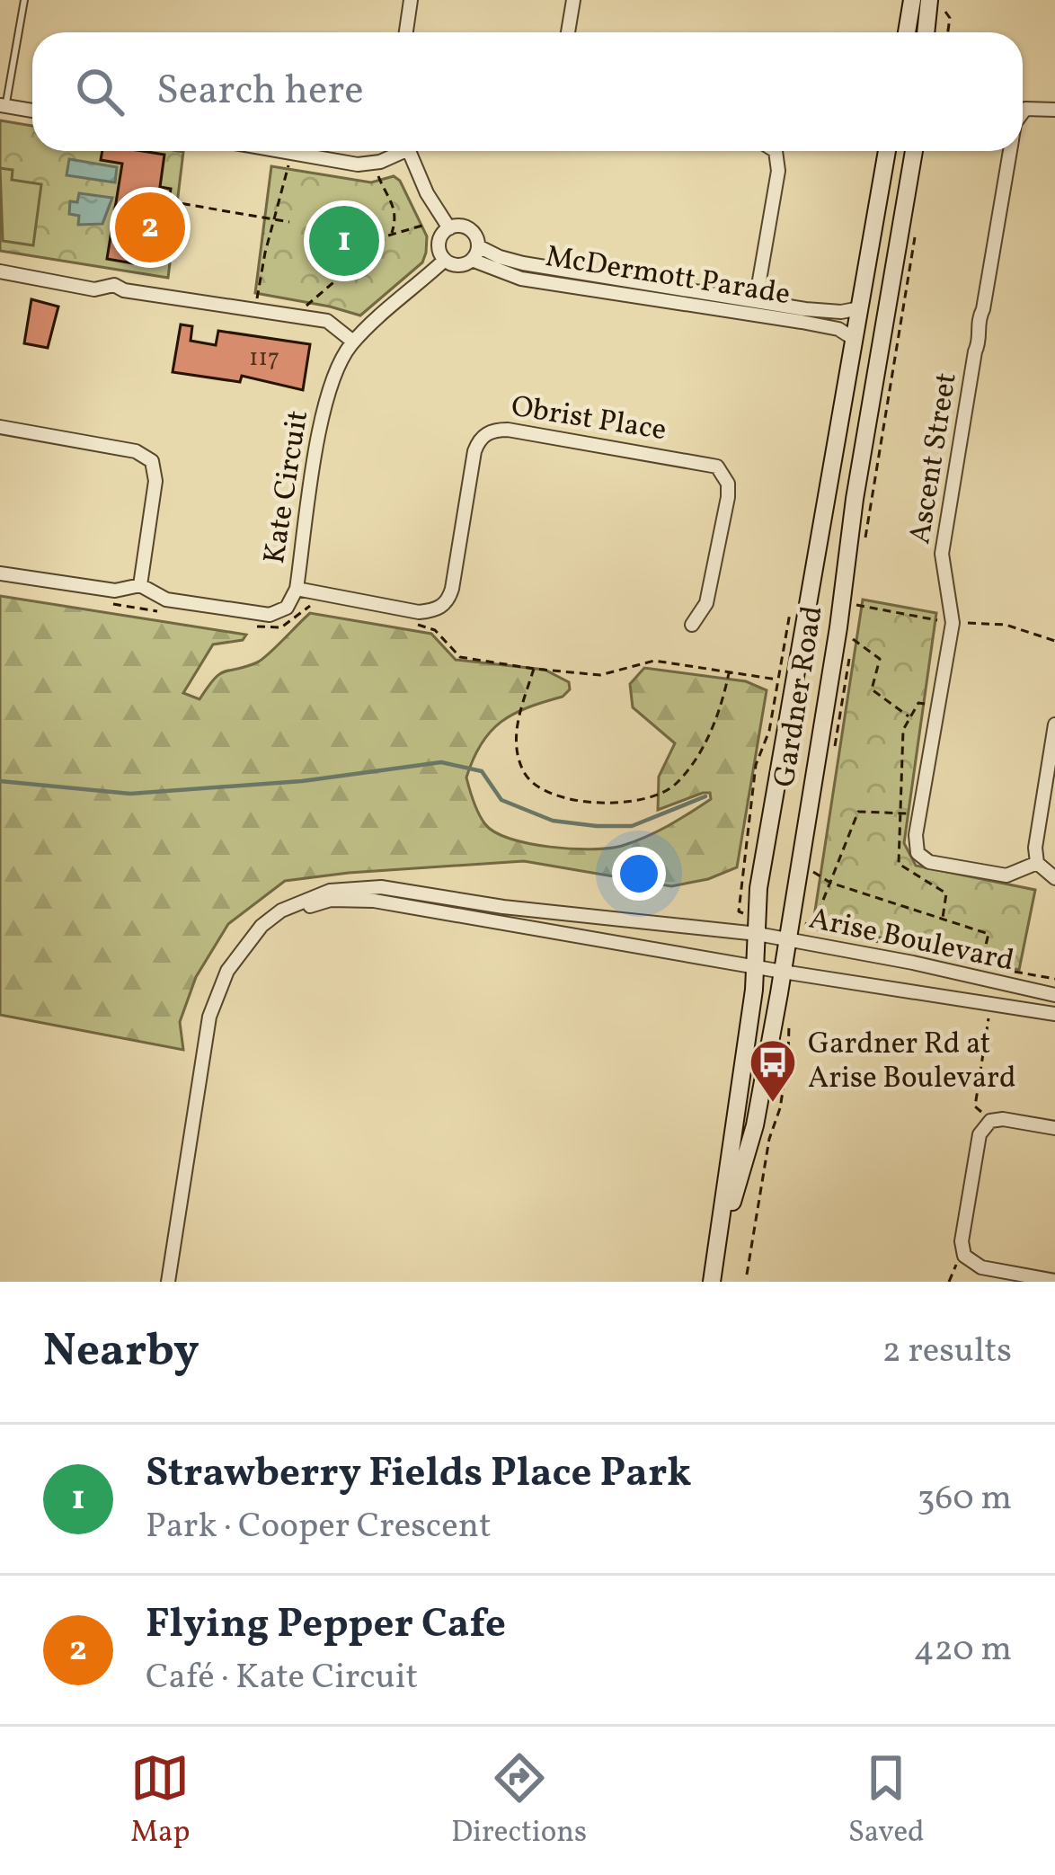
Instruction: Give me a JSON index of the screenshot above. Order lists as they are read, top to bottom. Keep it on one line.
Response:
{"streets":{"street":["McDermott Parade","Obrist Place","Ascent Street","Kate Circuit","Gardner Road","Arise Boulevard"]},"crossings":[["McDermott Parade","Kate Circuit"],["McDermott Parade","Gardner Road"],["Gardner Road","Arise Boulevard"]],"places":{"bus stop":["Gardner Rd at Arise Boulevard"]},"house_numbers":["117"],"page":{"search":"Search here","pins":["2","1"],"heading":["Nearby","2 results"],"list":[{"mark":"1","name":"Strawberry Fields Place Park","note":"Park · Cooper Crescent","value":"360 m"},{"mark":"2","name":"Flying Pepper Cafe","note":"Café · Kate Circuit","value":"420 m"}],"nav":["Map","Directions","Saved"]}}
